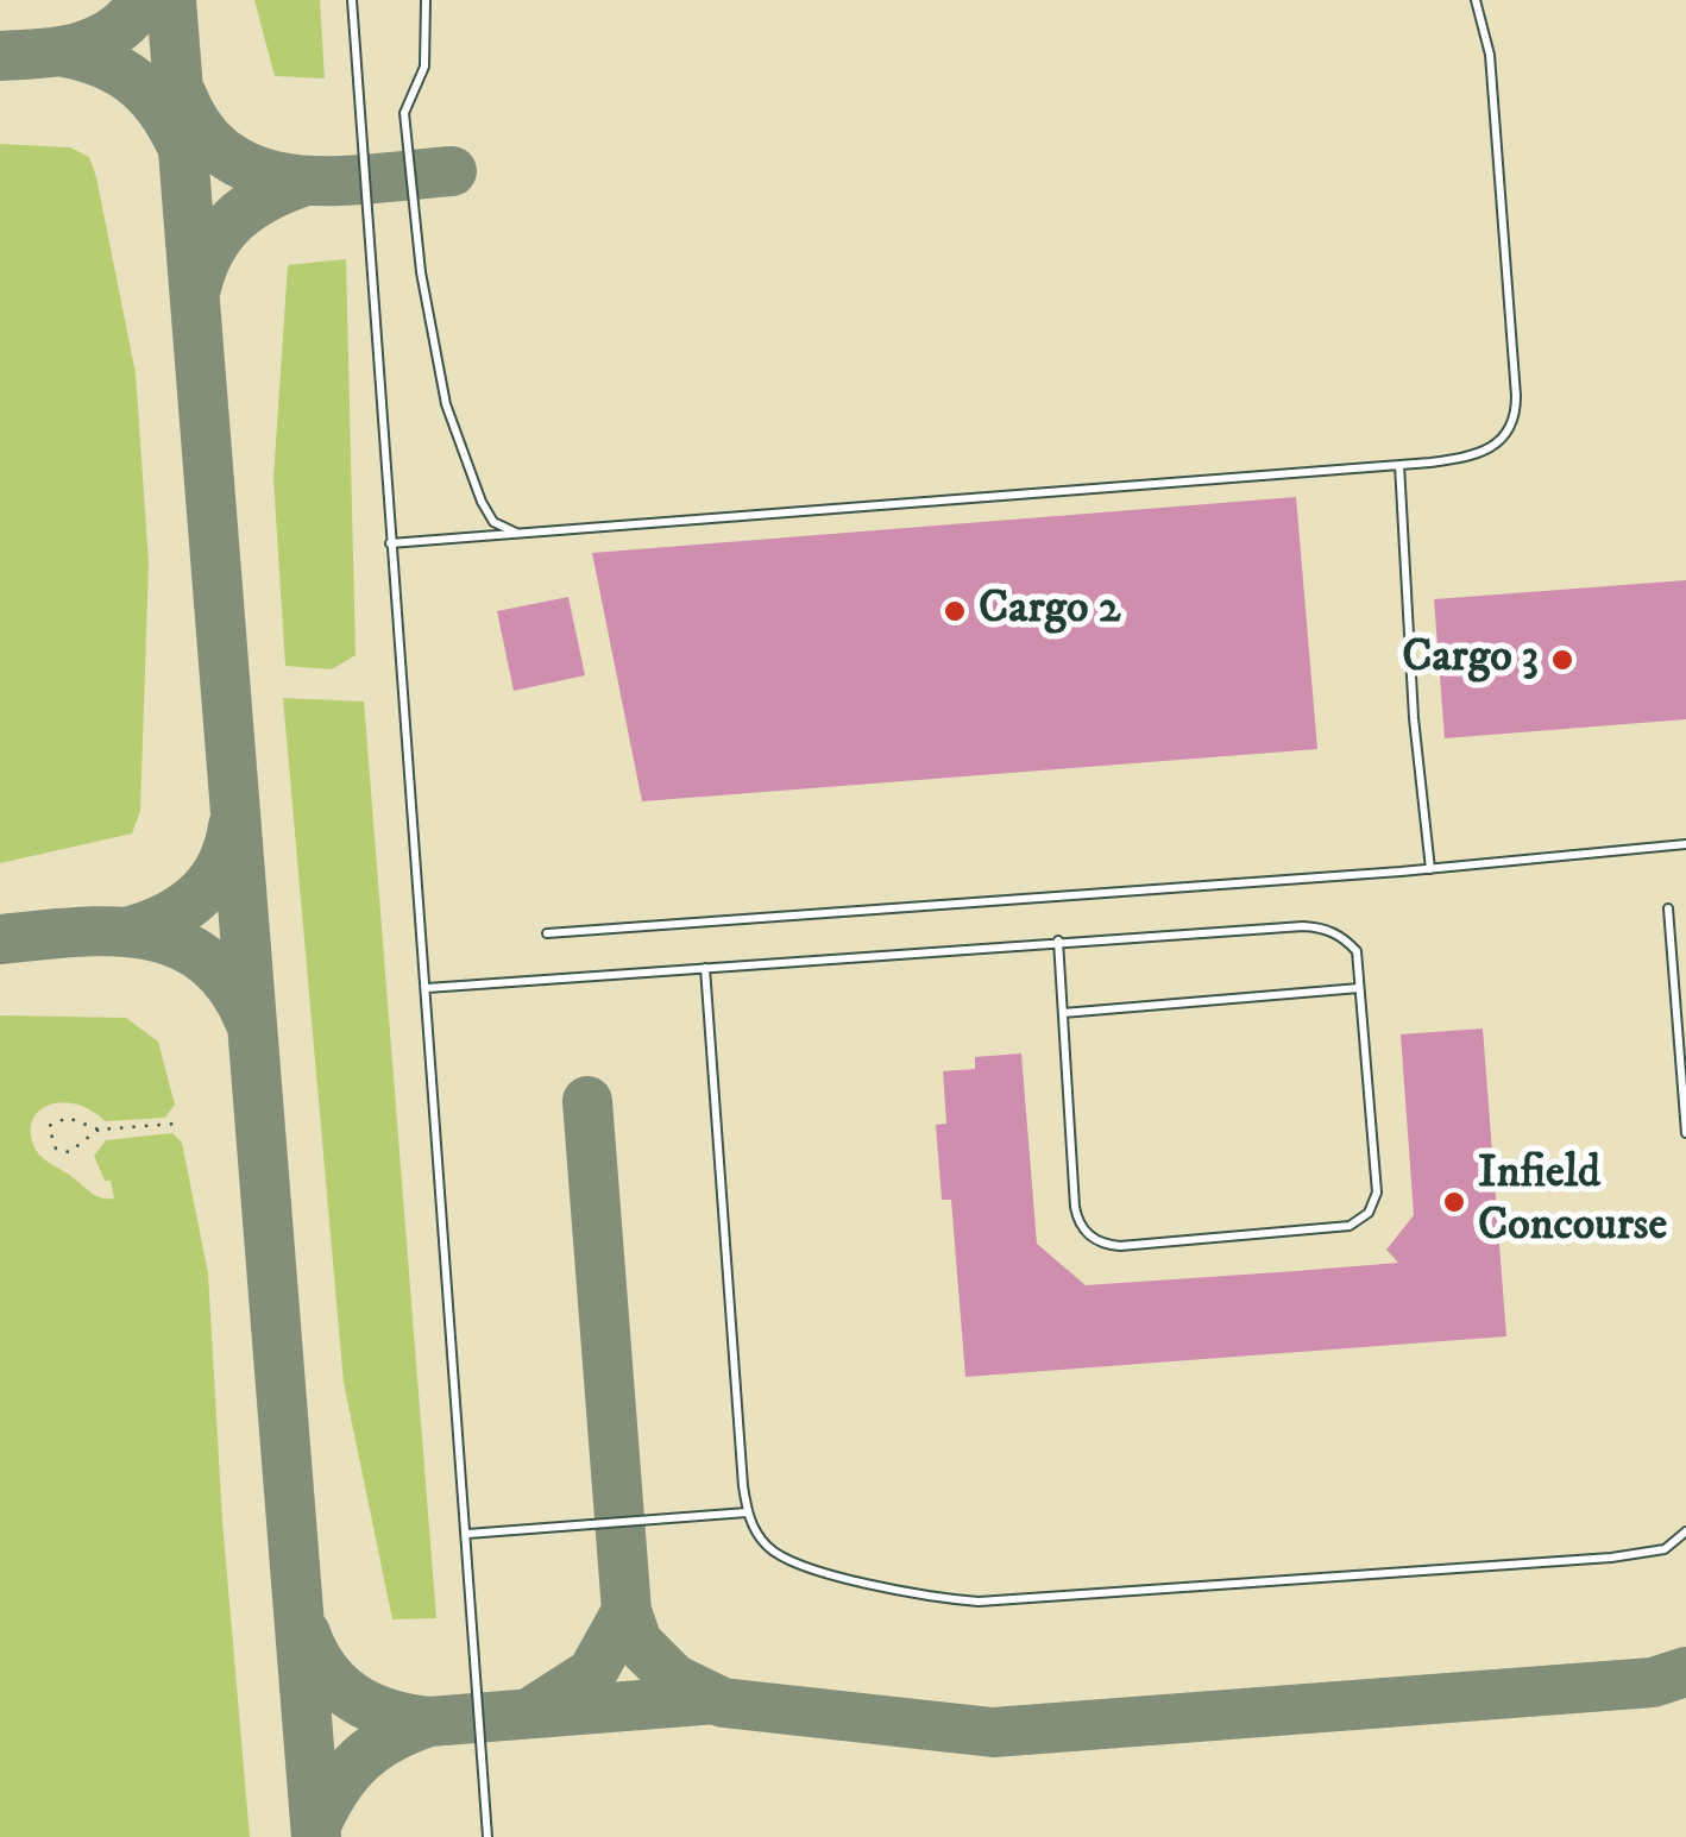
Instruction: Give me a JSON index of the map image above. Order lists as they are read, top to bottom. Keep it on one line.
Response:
{"places":["Cargo 2","Cargo 3","Infield Concourse"]}
